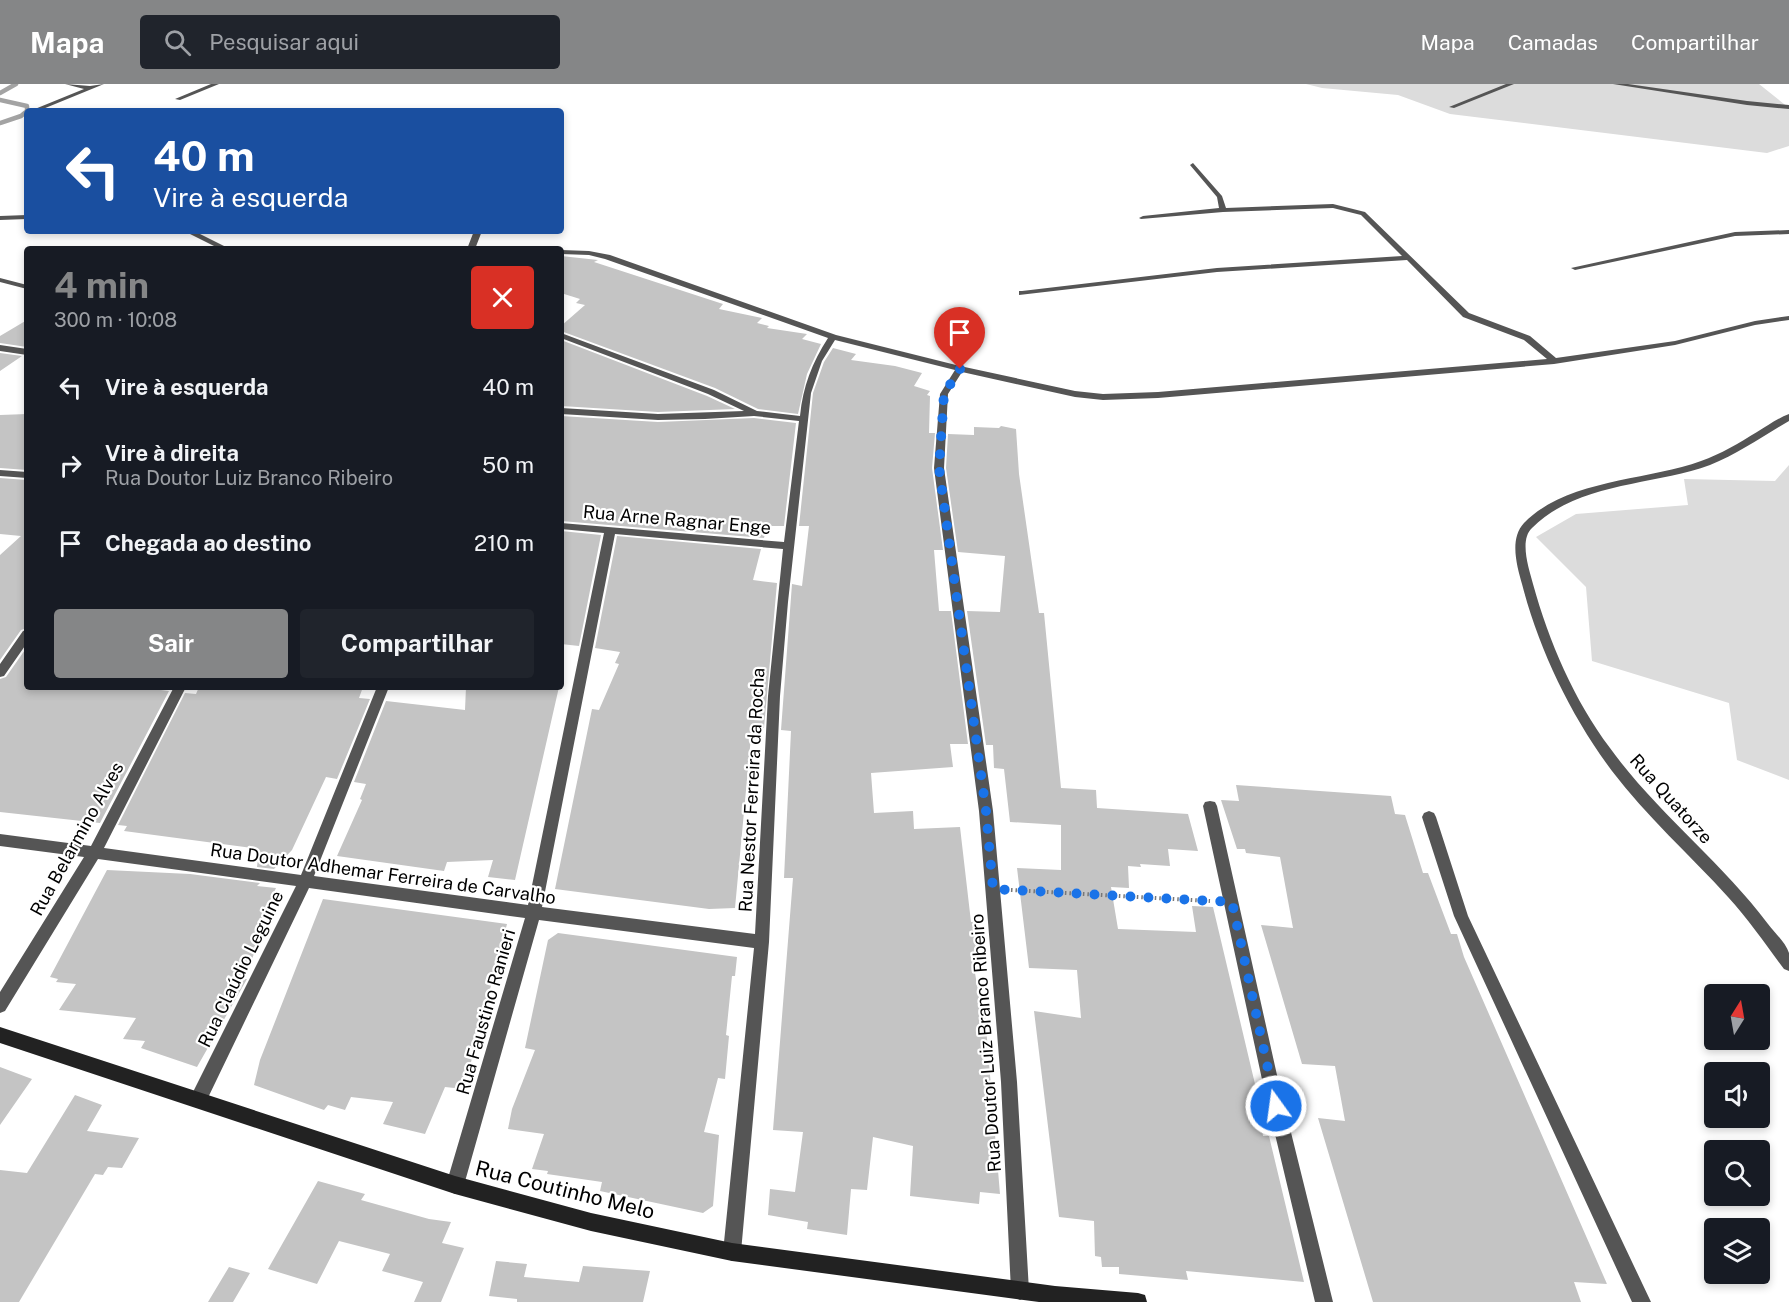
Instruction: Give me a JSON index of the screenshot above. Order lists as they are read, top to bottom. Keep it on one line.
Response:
{"streets":{"street":["Rua Arne Ragnar Enge","Rua Nestor Ferreira da Rocha","Rua Quatorze","Rua Belarmino Alves","Rua Doutor Adhemar Ferreira de Carvalho","Rua Claúdio Leguine","Rua Faustino Ranieri","Rua Doutor Luiz Branco Ribeiro","Rua Coutinho Melo"]},"crossings":[["Rua Arne Ragnar Enge","Rua Nestor Ferreira da Rocha"],["Rua Arne Ragnar Enge","Rua Faustino Ranieri"],["Rua Nestor Ferreira da Rocha","Rua Doutor Adhemar Ferreira de Carvalho"],["Rua Nestor Ferreira da Rocha","Rua Coutinho Melo"],["Rua Belarmino Alves","Rua Doutor Adhemar Ferreira de Carvalho"],["Rua Doutor Adhemar Ferreira de Carvalho","Rua Claúdio Leguine"],["Rua Doutor Adhemar Ferreira de Carvalho","Rua Faustino Ranieri"],["Rua Claúdio Leguine","Rua Coutinho Melo"],["Rua Faustino Ranieri","Rua Coutinho Melo"],["Rua Doutor Luiz Branco Ribeiro","Rua Coutinho Melo"]],"north":"top","page":{"header":"Mapa","search":"Pesquisar aqui","nav":["Mapa","Camadas","Compartilhar"],"turn":["40 m","Vire à esquerda"],"heading":["4 min","300 m · 10:08"],"list":[{"name":"Vire à esquerda","value":"40 m"},{"name":"Vire à direita","note":"Rua Doutor Luiz Branco Ribeiro","value":"50 m"},{"name":"Chegada ao destino","value":"210 m"}],"buttons":["Sair","Compartilhar"]}}
